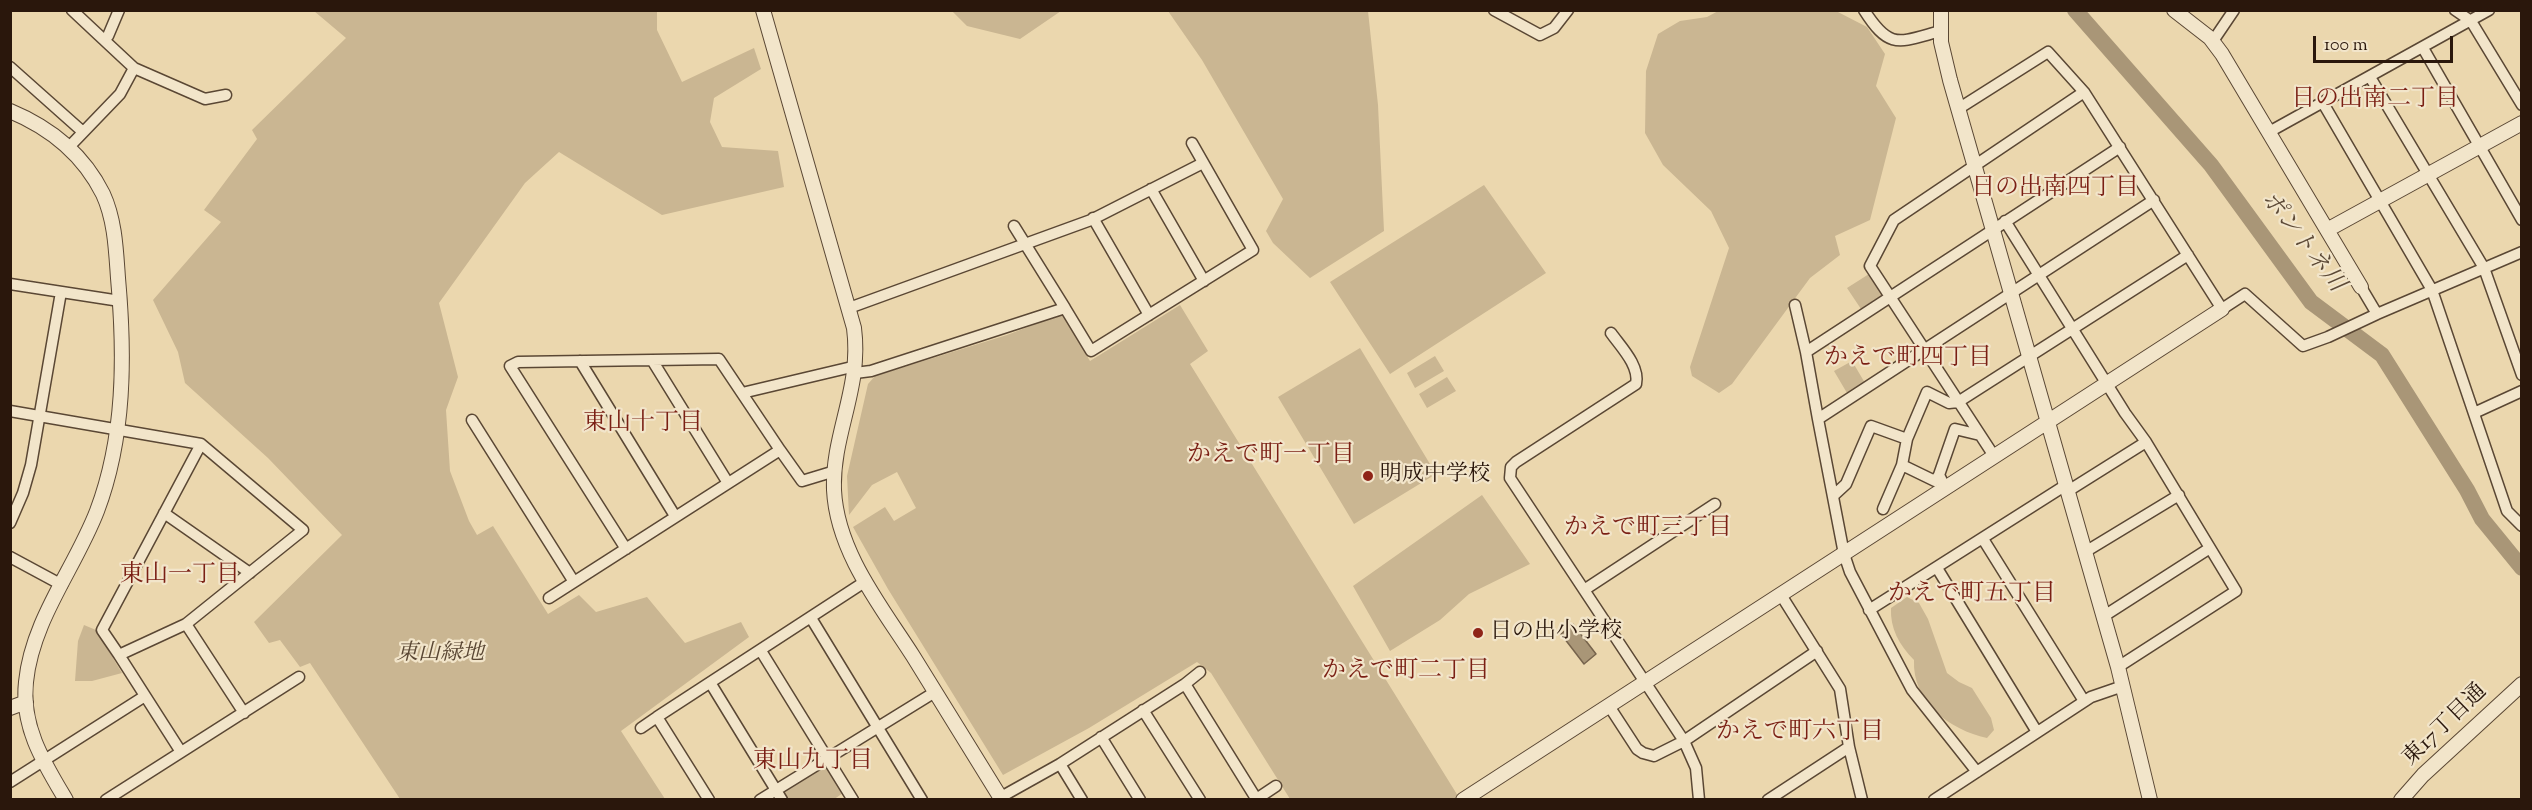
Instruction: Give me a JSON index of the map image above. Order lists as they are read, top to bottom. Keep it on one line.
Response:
{"streets":{"street":["東17丁目通"]},"districts":["日の出南二丁目","日の出南四丁目","かえで町四丁目","東山十丁目","かえで町一丁目","かえで町三丁目","東山一丁目","かえで町五丁目","かえで町二丁目","かえで町六丁目","東山九丁目"],"water":["ポントネ川"],"parks":["東山緑地"],"places":["明成中学校","日の出小学校"],"scale_bar":"100 m"}
